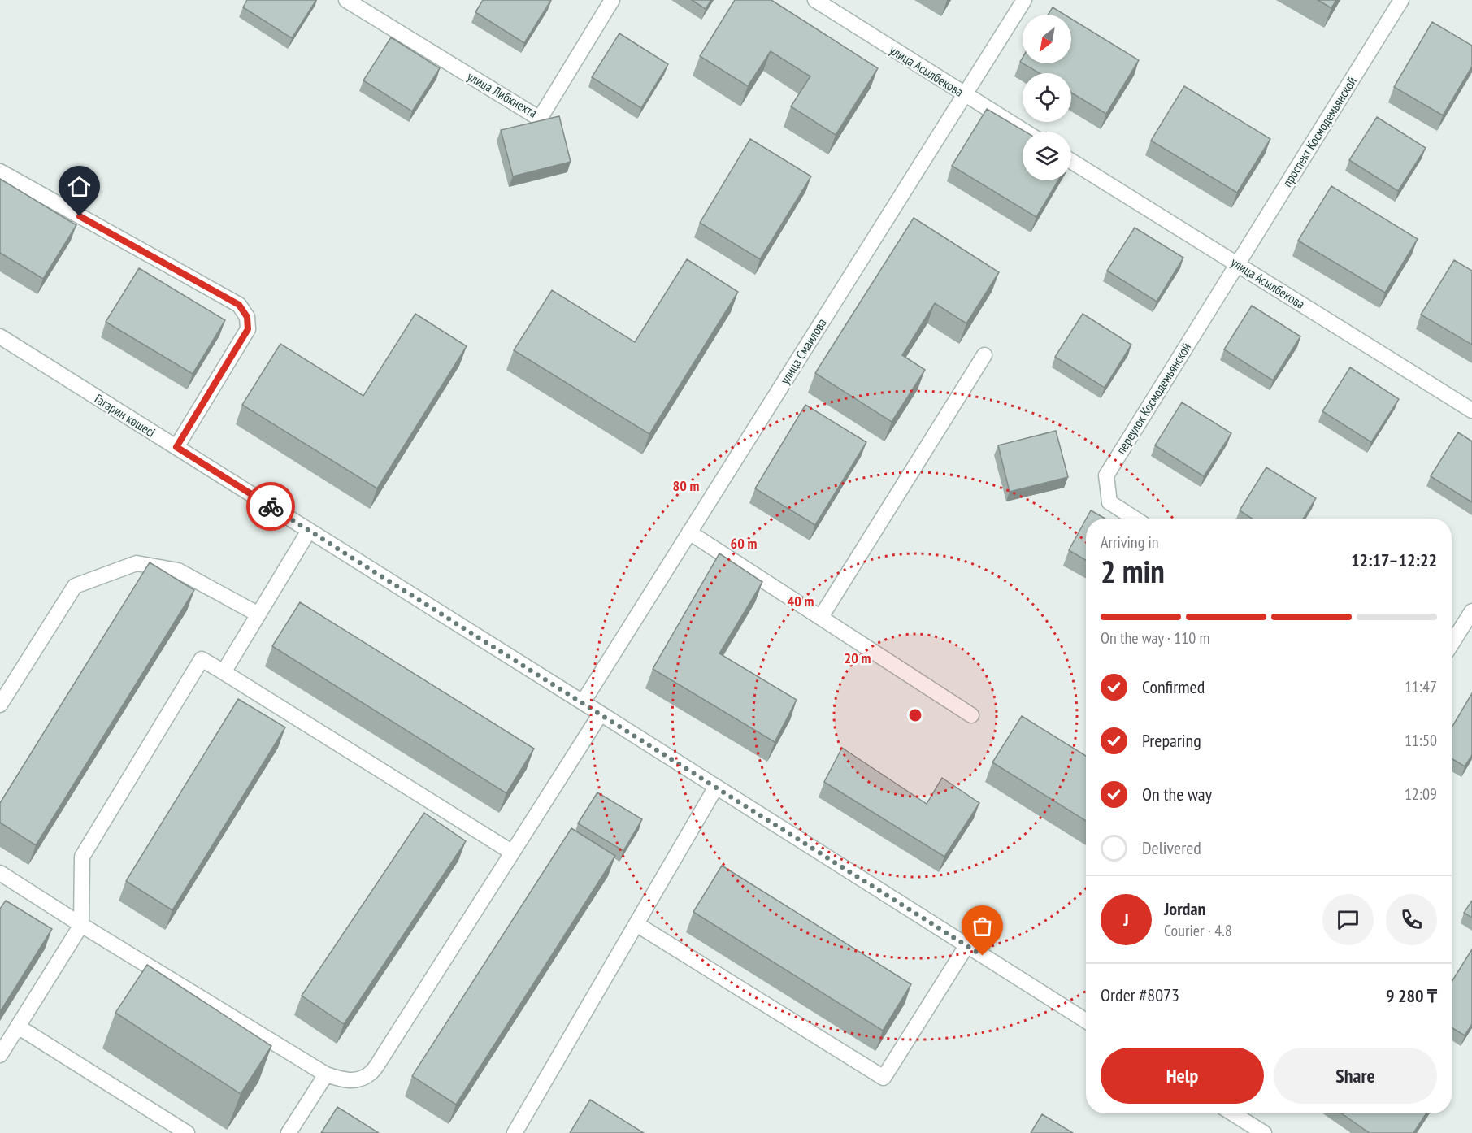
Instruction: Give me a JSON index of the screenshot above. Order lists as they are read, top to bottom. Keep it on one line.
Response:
{"streets":{"street":["улица Асылбекова","улица Либкнехта","проспект Космодемьянской","улица Смаилова","переулок Космодемьянской","Гагарин көшесі"]},"crossings":[["улица Асылбекова","проспект Космодемьянской"],["улица Асылбекова","улица Смаилова"],["улица Асылбекова","переулок Космодемьянской"],["проспект Космодемьянской","переулок Космодемьянской"],["улица Смаилова","Гагарин көшесі"]],"north":"bottom left","page":{"heading":["2 min","Arriving in","12:17–12:22"],"panel":["Jordan","Courier · 4.8","Order #8073","9 280 ₸"],"bar":"On the way · 110 m","list":[["Confirmed","11:47"],["Preparing","11:50"],["On the way","12:09"],"Delivered"],"round":"J","buttons":["Help","Share"]},"rings":["80 m","60 m","40 m","20 m"]}
